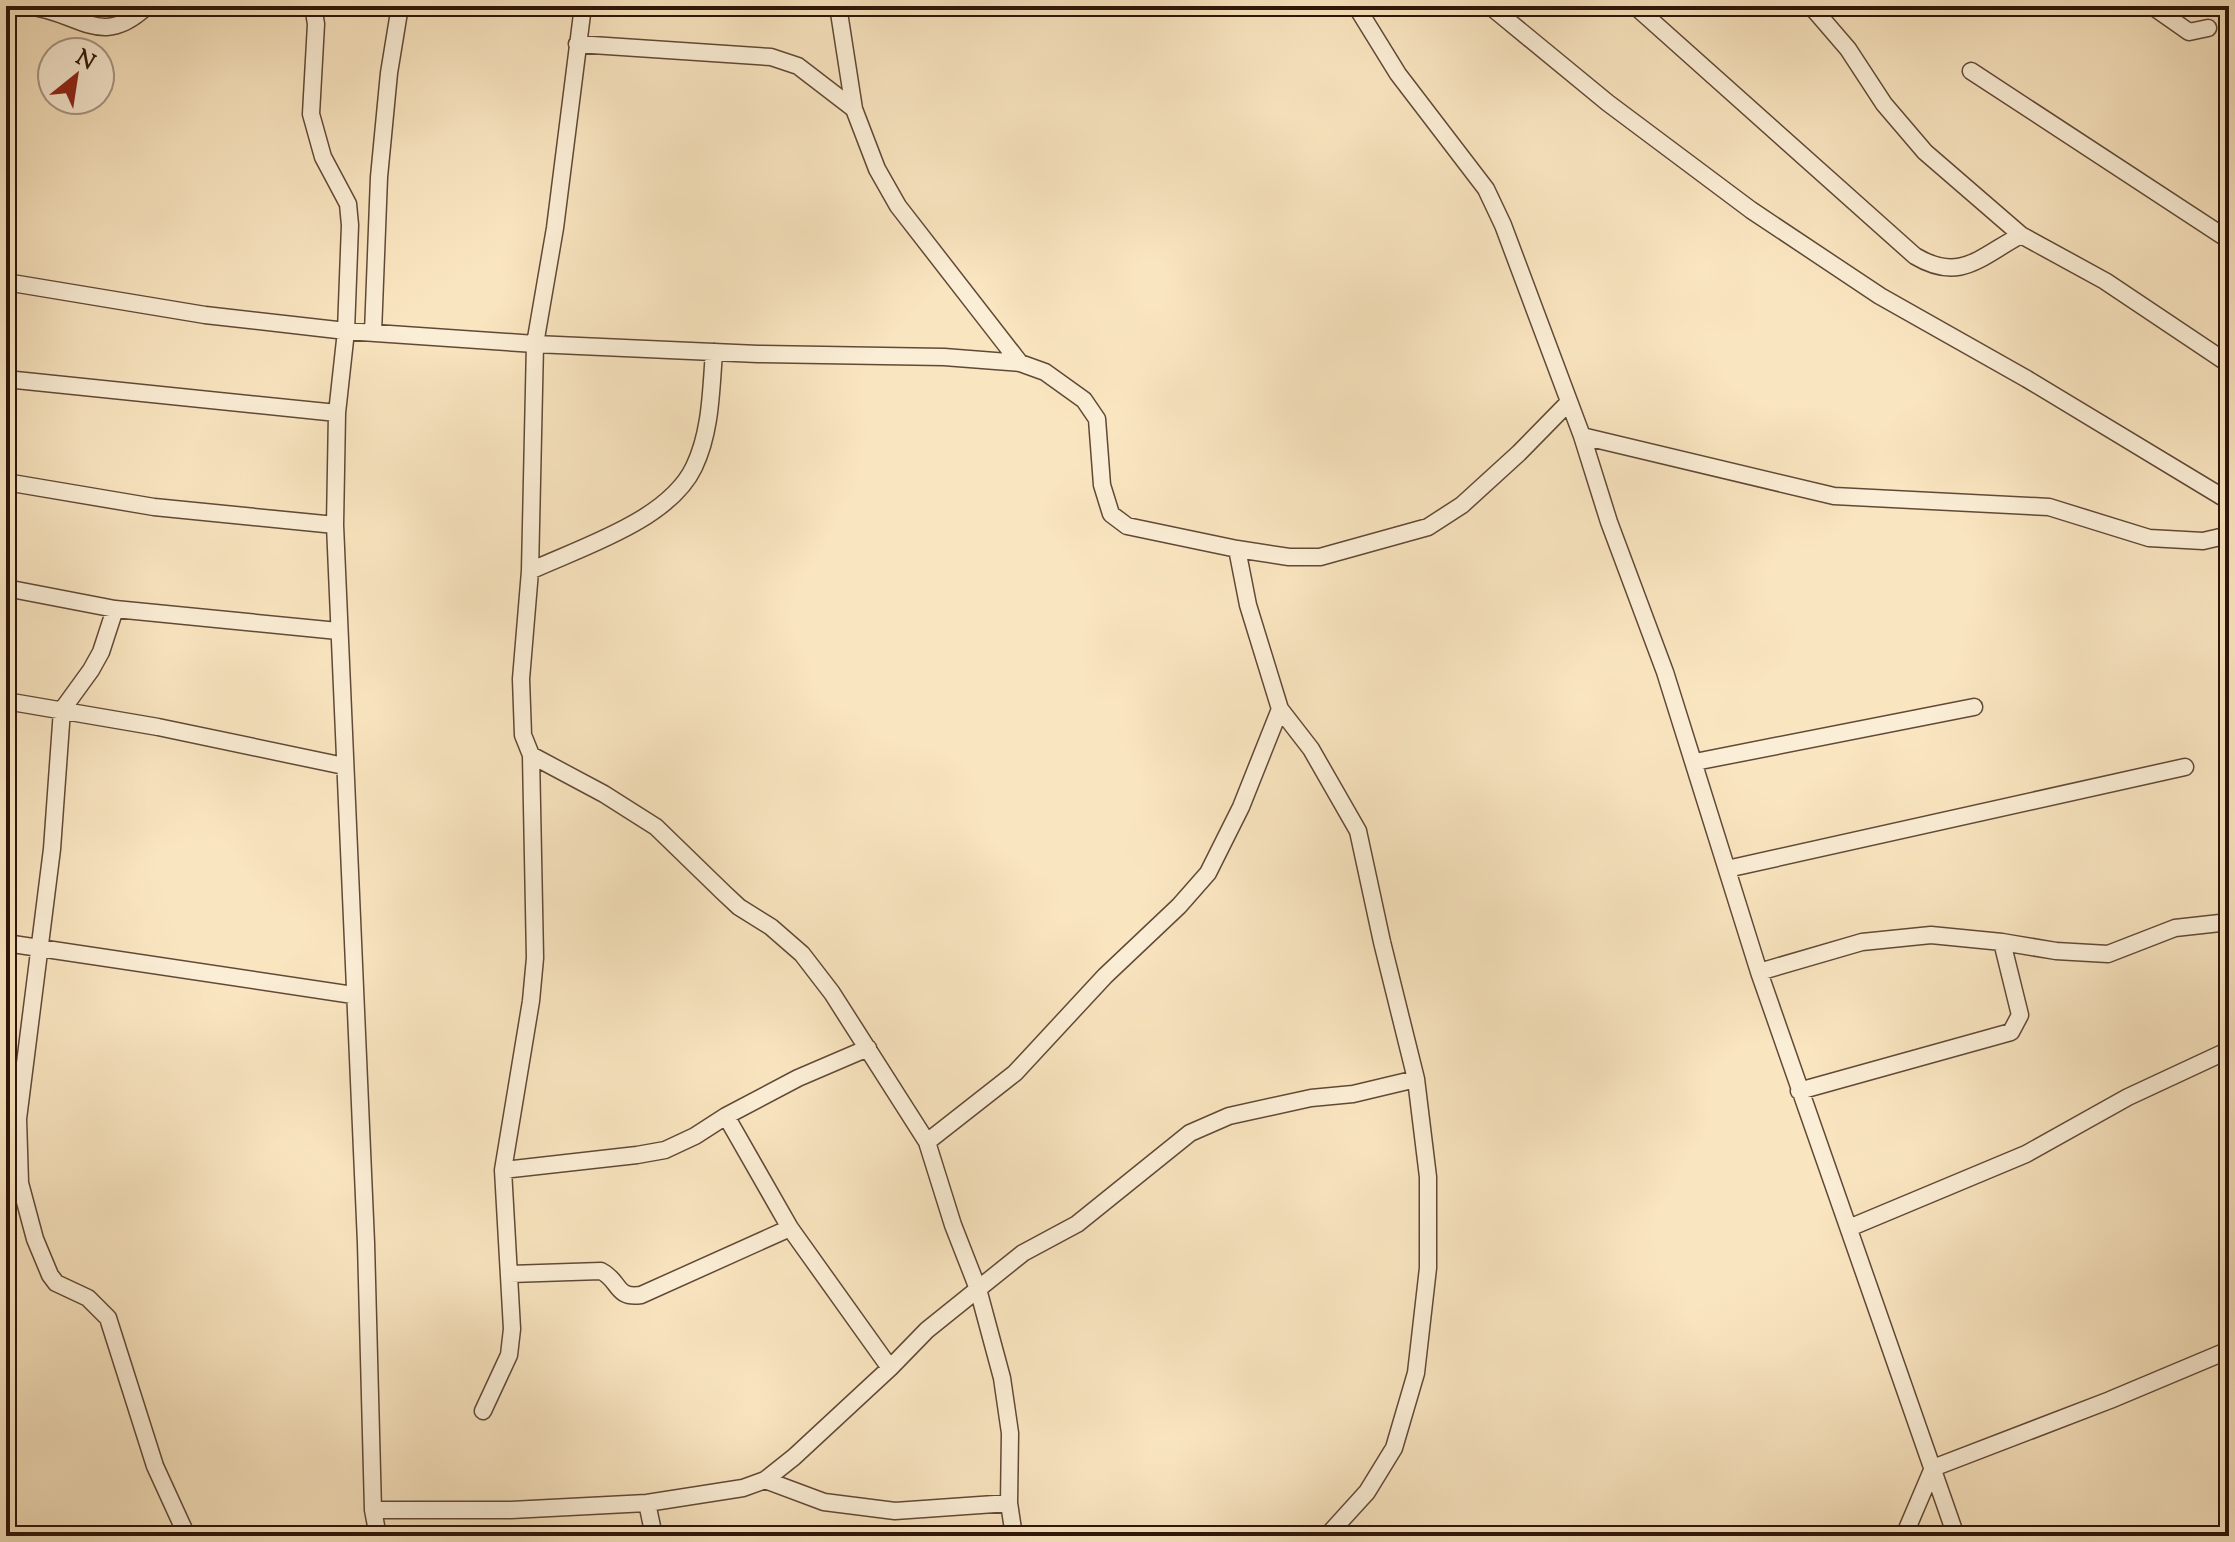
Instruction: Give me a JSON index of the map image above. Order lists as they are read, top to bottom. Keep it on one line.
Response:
{"north":"top right"}
